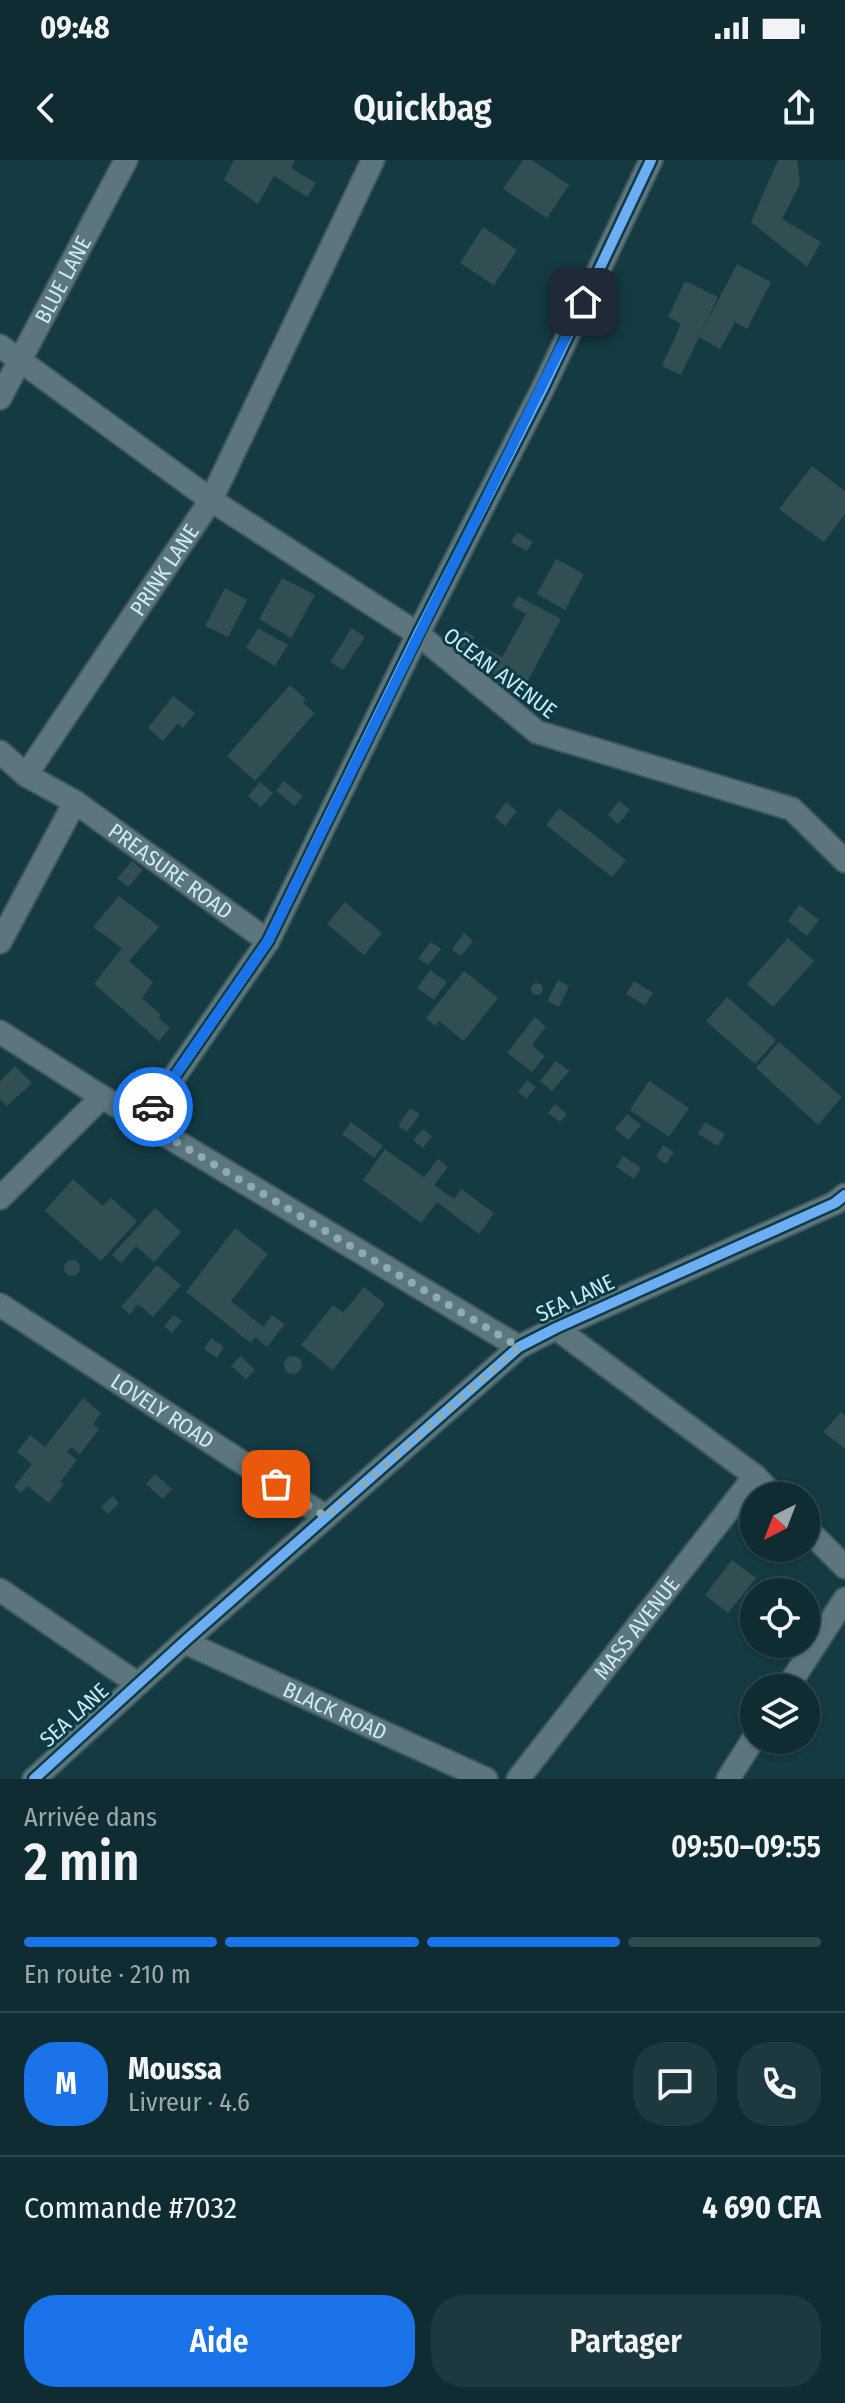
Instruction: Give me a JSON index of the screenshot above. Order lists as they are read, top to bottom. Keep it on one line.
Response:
{"streets":{"street":["BLUE LANE","PRINK LANE","OCEAN AVENUE","PREASURE ROAD","SEA LANE","LOVELY ROAD","MASS AVENUE","BLACK ROAD"]},"crossings":[["BLUE LANE","OCEAN AVENUE"],["PRINK LANE","OCEAN AVENUE"],["SEA LANE","LOVELY ROAD"],["SEA LANE","BLACK ROAD"]],"north":"bottom left","page":{"status":"09:48","header":"Quickbag","heading":["2 min","Arrivée dans","09:50–09:55"],"panel":["Moussa","Livreur · 4.6","Commande #7032","4 690 CFA"],"bar":"En route · 210 m","round":"M","buttons":["Aide","Partager"]}}
